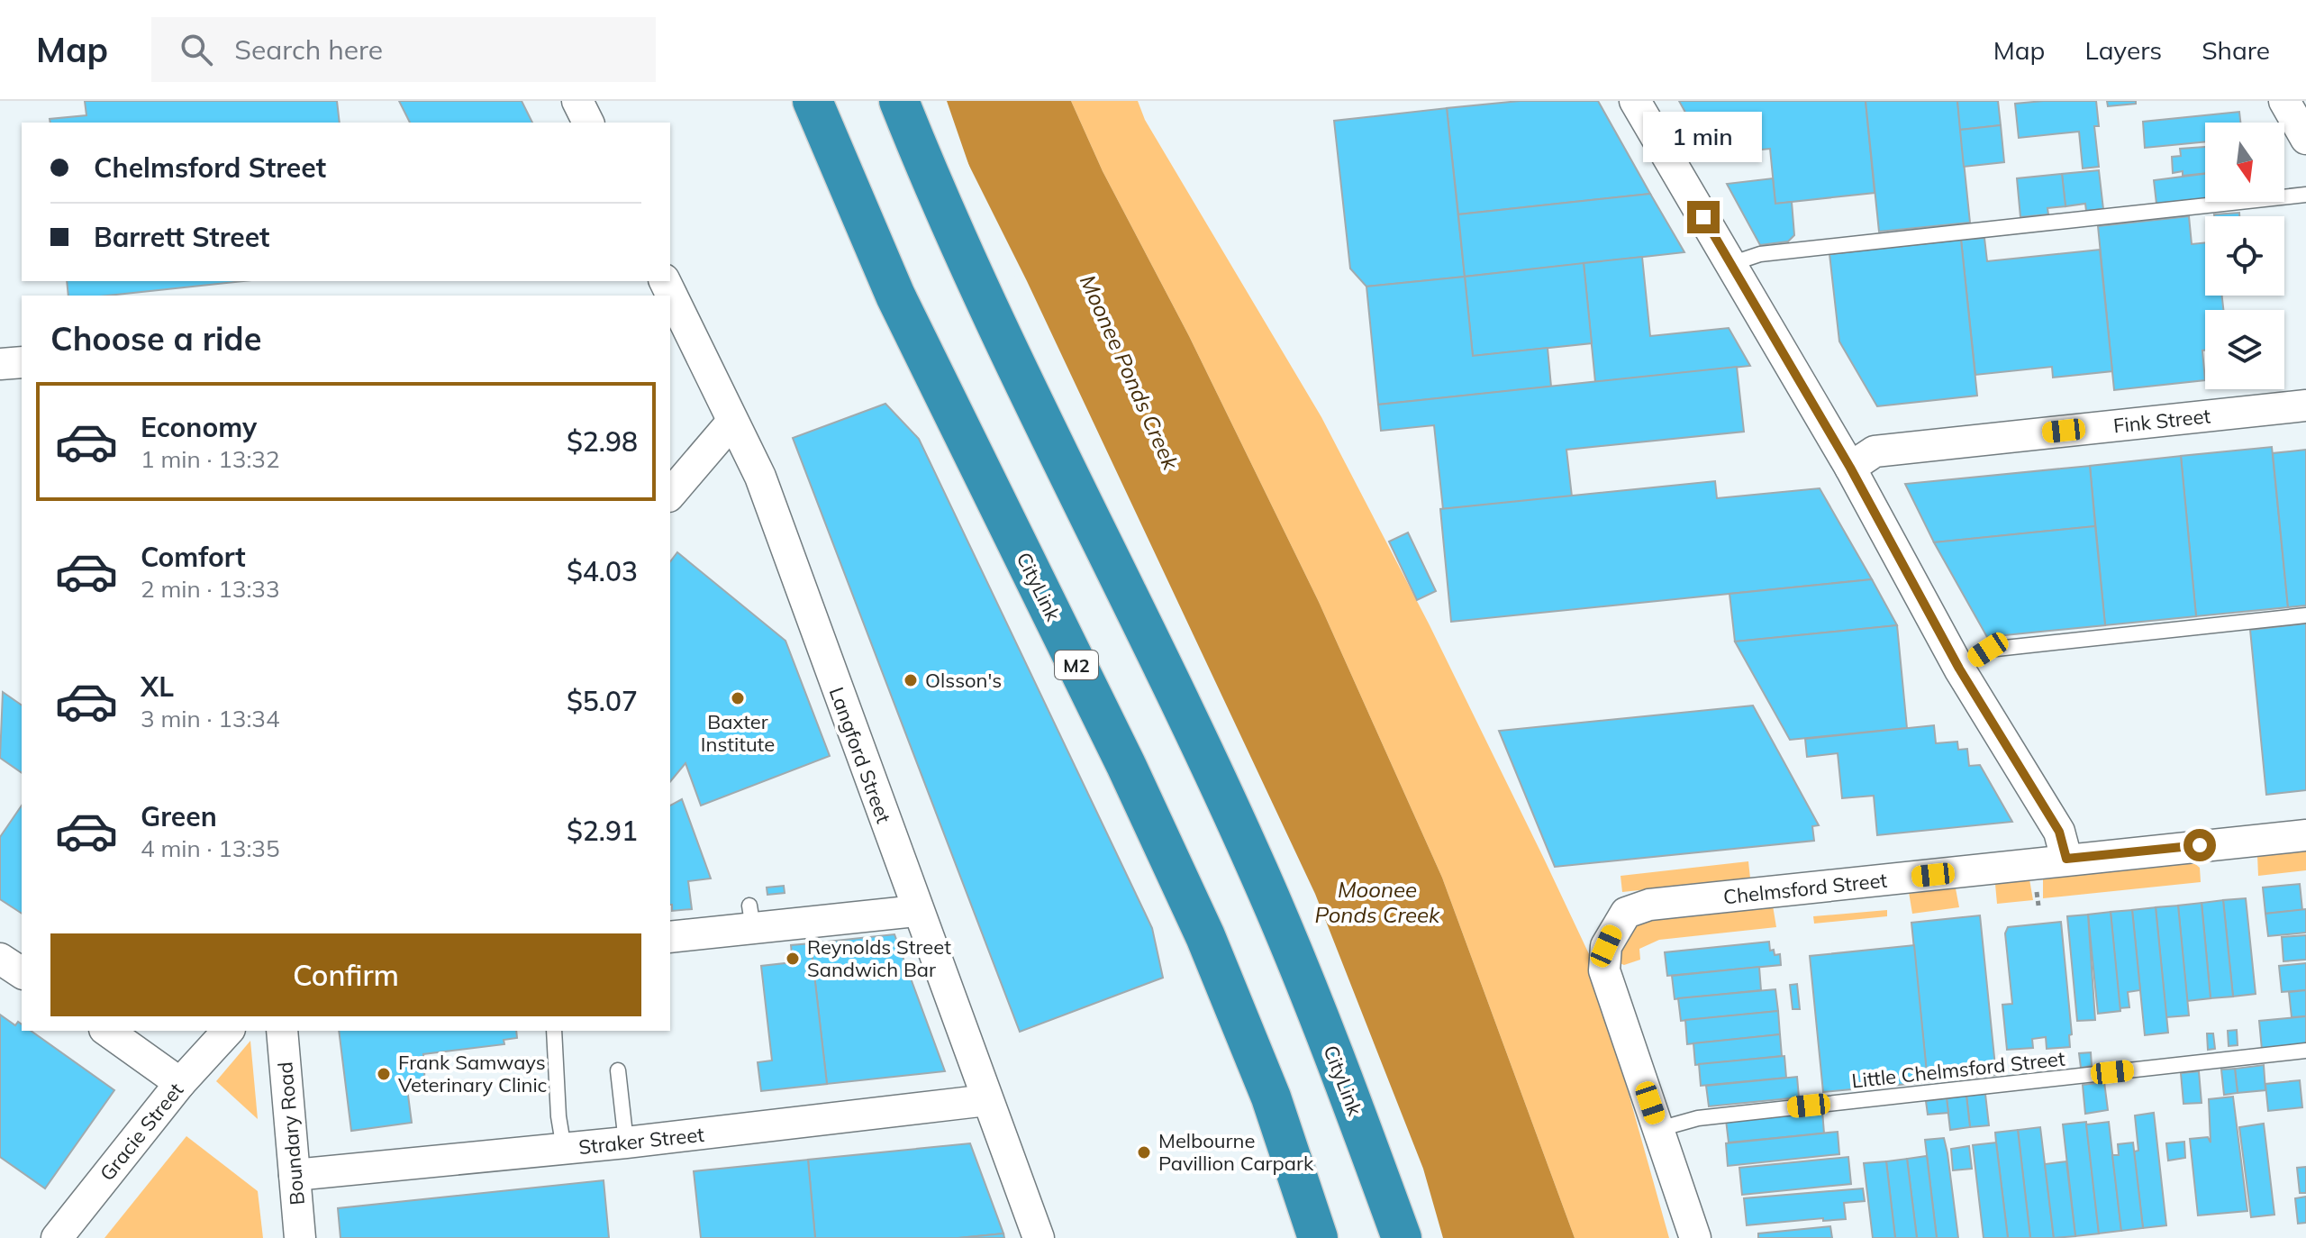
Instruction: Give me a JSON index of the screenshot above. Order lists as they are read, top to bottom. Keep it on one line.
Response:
{"streets":{"highway":["CityLink","M2"],"street":["Fink Street","Langford Street","Chelmsford Street","Gracie Street","Boundary Road","Straker Street"],"lane":["Little Chelmsford Street"]},"crossings":[["Langford Street","Straker Street"],["Chelmsford Street","Little Chelmsford Street"],["Boundary Road","Straker Street"]],"water":["Moonee Ponds Creek"],"places":["Olsson's","Baxter Institute","Reynolds Street Sandwich Bar","Frank Samways Veterinary Clinic","Melbourne Pavillion Carpark"],"north":"bottom","page":{"header":"Map","search":"Search here","nav":["Map","Layers","Share"],"bubble":"1 min","banner":["Chelmsford Street","Barrett Street"],"heading":"Choose a ride","list":[{"name":"Economy","note":"1 min · 13:32","value":"$2.98"},{"name":"Comfort","note":"2 min · 13:33","value":"$4.03"},{"name":"XL","note":"3 min · 13:34","value":"$5.07"},{"name":"Green","note":"4 min · 13:35","value":"$2.91"}],"buttons":"Confirm"}}
